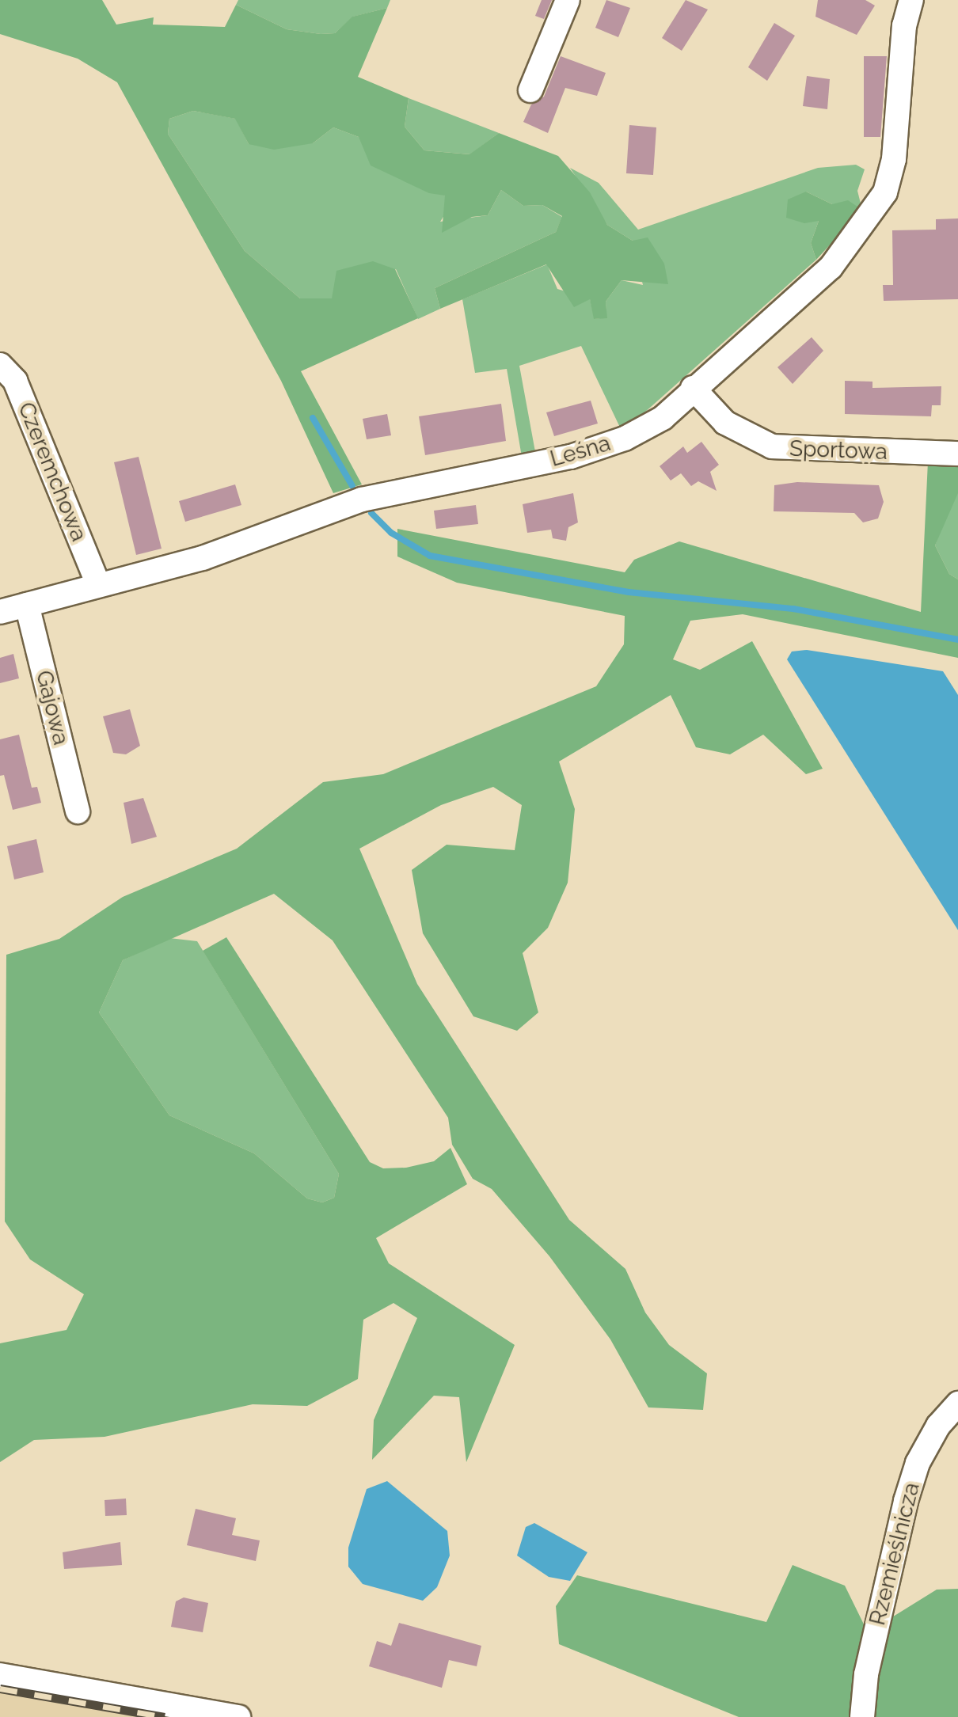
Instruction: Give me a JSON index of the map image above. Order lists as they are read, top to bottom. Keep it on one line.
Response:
{"streets":{"street":["Sportowa","Leśna","Czeremchowa","Gajowa","Rzemieślnicza"]},"crossings":[["Sportowa","Leśna"],["Leśna","Czeremchowa"],["Leśna","Gajowa"]]}
